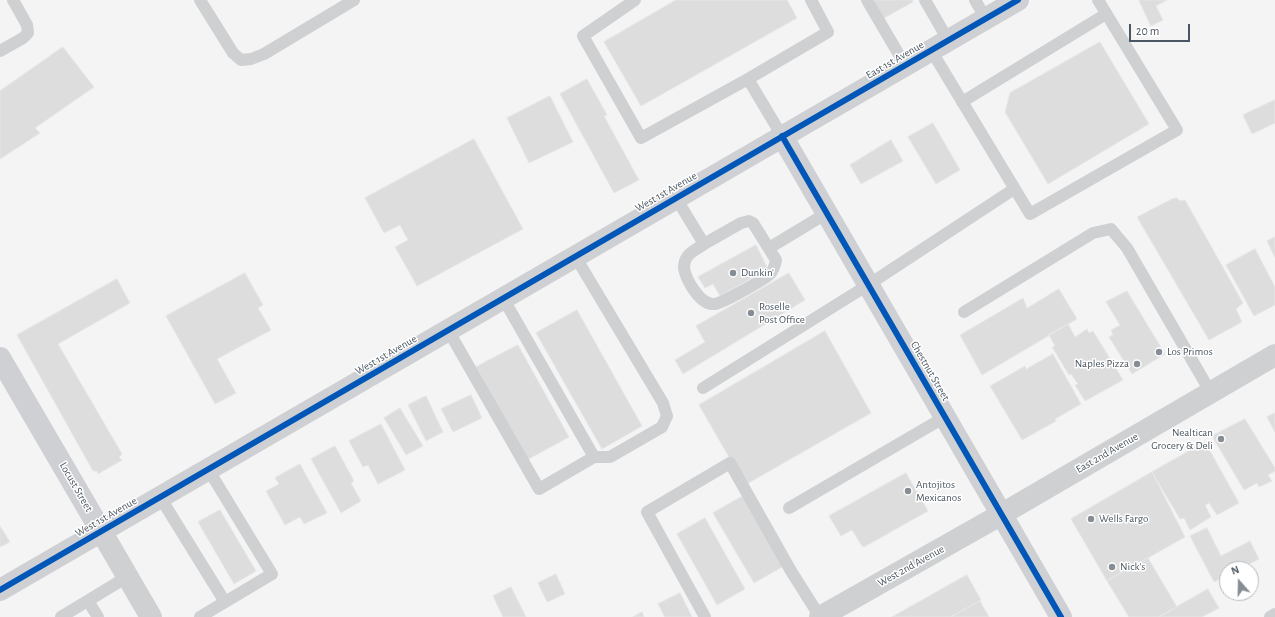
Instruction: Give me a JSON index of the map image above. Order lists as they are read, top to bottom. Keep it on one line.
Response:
{"streets":{"street":["East 1st Avenue","West 1st Avenue","Chestnut Street","East 2nd Avenue","Locust Street","West 2nd Avenue"]},"crossings":[["East 1st Avenue","West 1st Avenue"],["East 1st Avenue","Chestnut Street"],["West 1st Avenue","Chestnut Street"],["West 1st Avenue","Locust Street"],["Chestnut Street","East 2nd Avenue"],["Chestnut Street","West 2nd Avenue"],["East 2nd Avenue","West 2nd Avenue"]],"places":["Dunkin'","Roselle Post Office","Los Primos","Naples Pizza","Nealtican Grocery & Deli","Antojitos Mexicanos","Wells Fargo","Nick's"],"scale_bar":"20 m","north":"top"}
